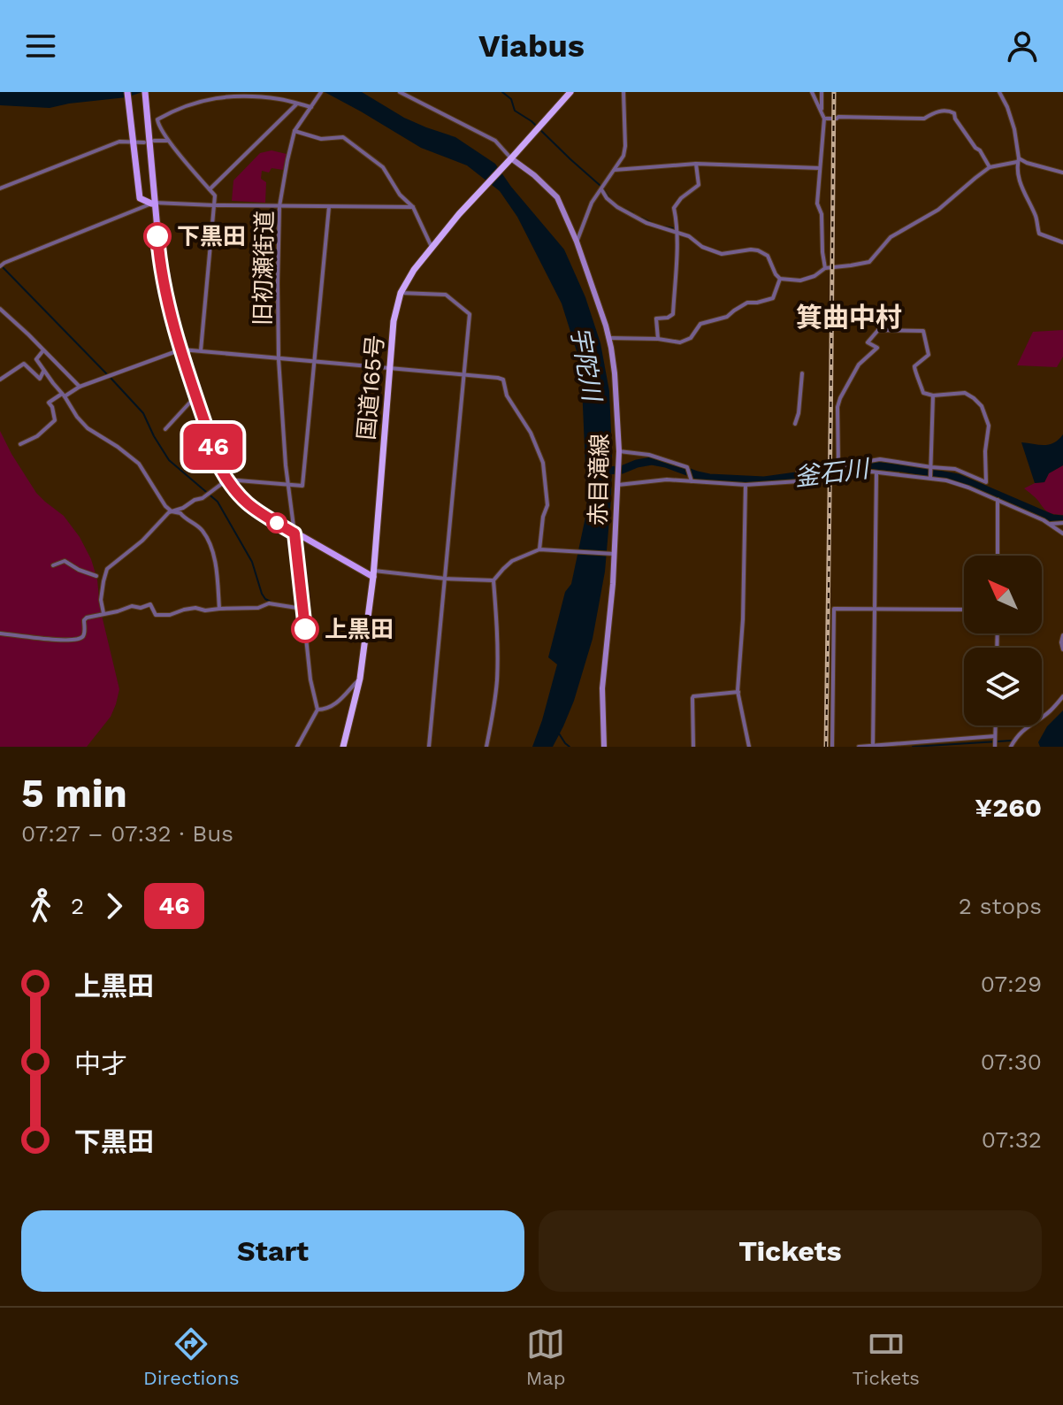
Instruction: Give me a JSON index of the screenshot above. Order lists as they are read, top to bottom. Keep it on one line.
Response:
{"streets":{"highway":["国道165号"],"main road":["赤目滝線"],"street":["旧初瀬街道"]},"crossings":[["国道165号","赤目滝線"]],"districts":["箕曲中村"],"water":["宇陀川","釜石川"],"places":["下黒田","上黒田"],"lines":["bus line 46"],"north":"top left","page":{"header":"Viabus","on_map":"46","heading":["5 min","07:27 – 07:32 · Bus","¥260"],"legs":["2","46","2 stops"],"list":[{"name":"上黒田","value":"07:29"},{"name":"中才","value":"07:30"},{"name":"下黒田","value":"07:32"}],"buttons":["Start","Tickets"],"tabs":["Directions","Map","Tickets"]}}
